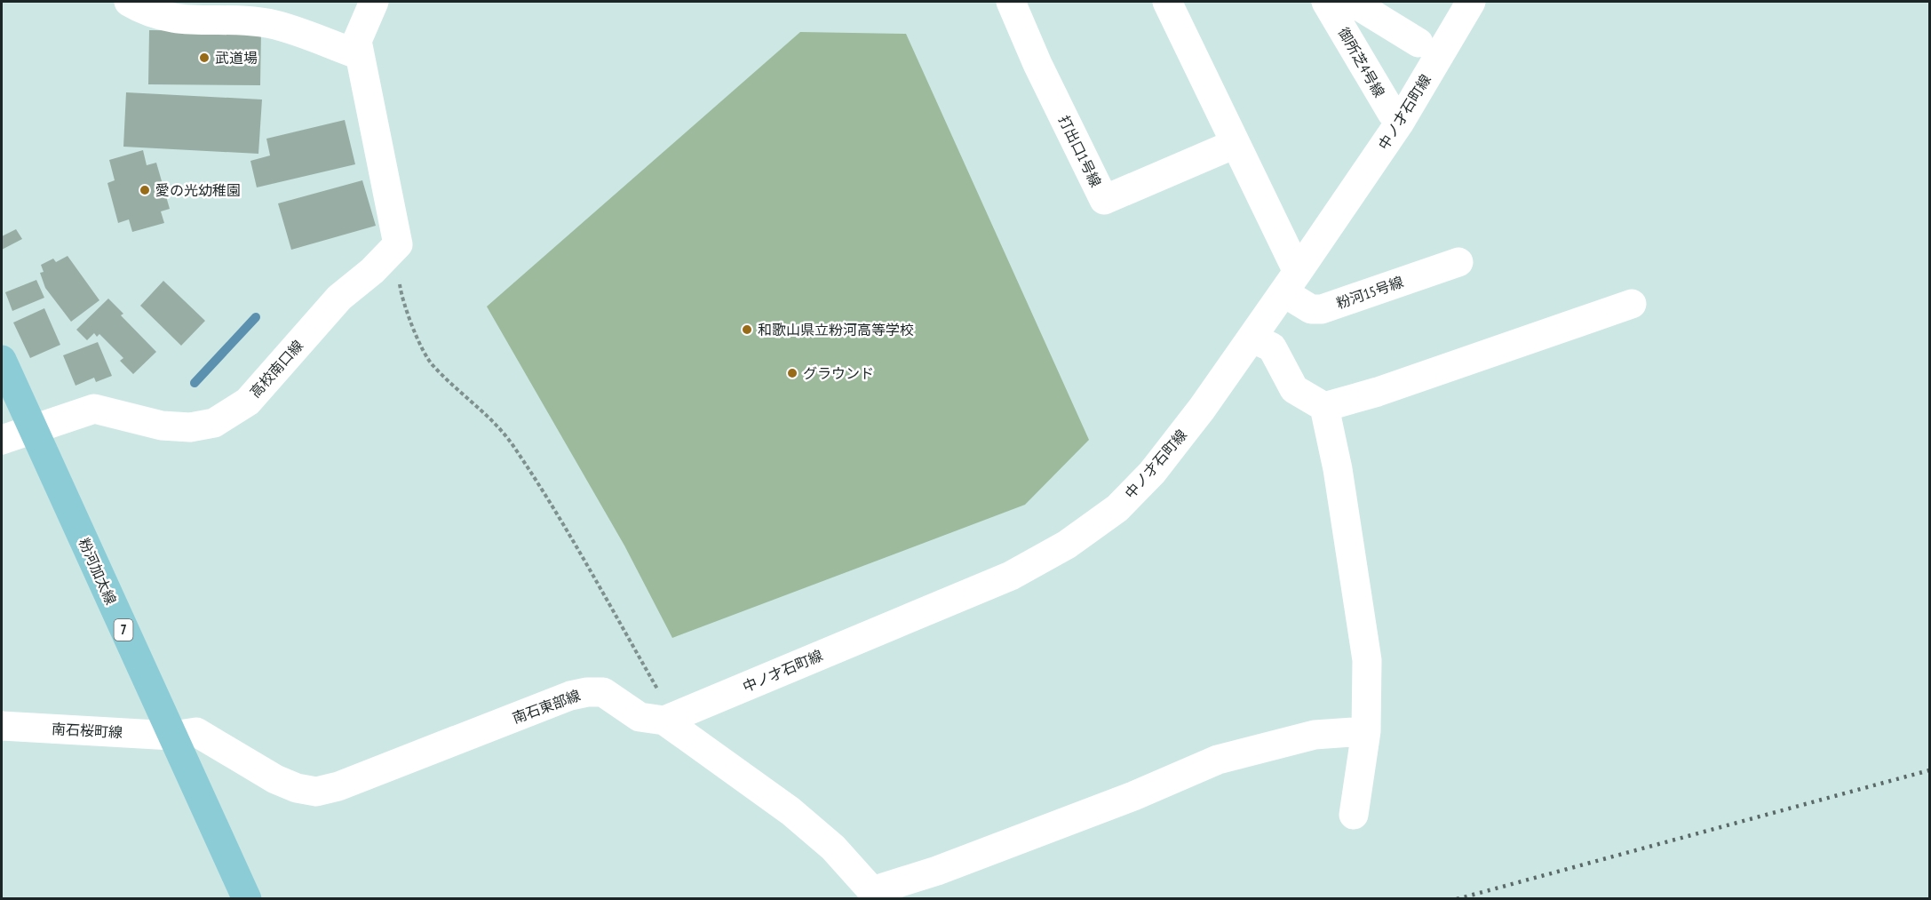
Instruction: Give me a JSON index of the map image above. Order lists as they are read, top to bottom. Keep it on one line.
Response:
{"streets":{"main road":["粉河加太線","7"],"street":["御所芝4号線","中ノ才石町線","打出口1号線","粉河15号線","高校南口線","南石東部線","南石桜町線"]},"crossings":[["御所芝4号線","中ノ才石町線"],["中ノ才石町線","粉河15号線"],["中ノ才石町線","南石東部線"],["高校南口線","粉河加太線"],["粉河加太線","南石東部線"],["粉河加太線","南石桜町線"],["南石東部線","南石桜町線"]],"places":["武道場","愛の光幼稚園","和歌山県立粉河高等学校","グラウンド"]}
